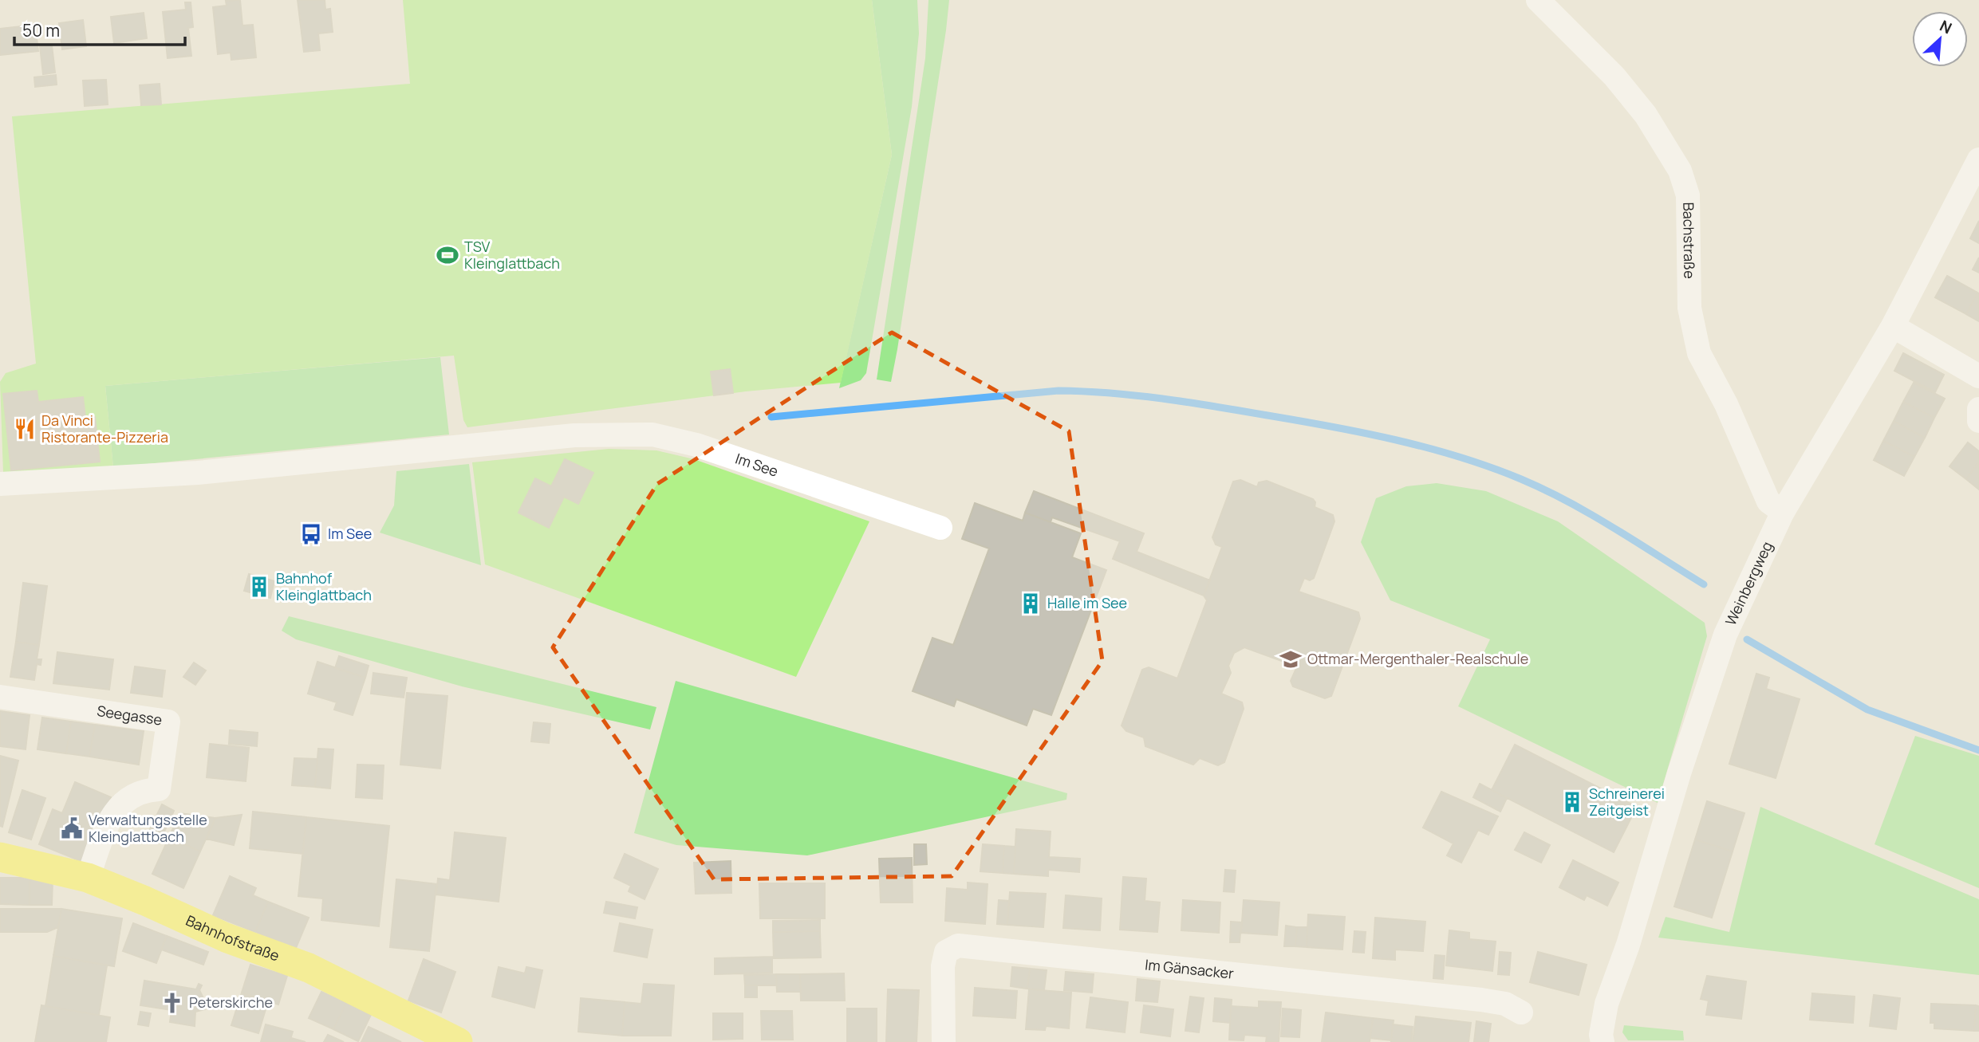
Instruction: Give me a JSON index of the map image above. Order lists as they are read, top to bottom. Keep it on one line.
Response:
{"streets":{"main road":["Bahnhofstraße"],"street":["Bachstraße","Im See","Weinbergweg","Seegasse","Im Gänsacker"]},"crossings":[["Bachstraße","Weinbergweg"],["Seegasse","Bahnhofstraße"]],"places":{"sports":["TSV Kleinglattbach"],"restaurant":["Da Vinci Ristorante-Pizzeria"],"bus stop":["Im See"],"building":["Bahnhof Kleinglattbach","Halle im See","Schreinerei Zeitgeist"],"school or university":["Ottmar-Mergenthaler-Realschule"],"public building":["Verwaltungsstelle Kleinglattbach"],"church":["Peterskirche"]},"scale_bar":"50 m","north":"top right"}
